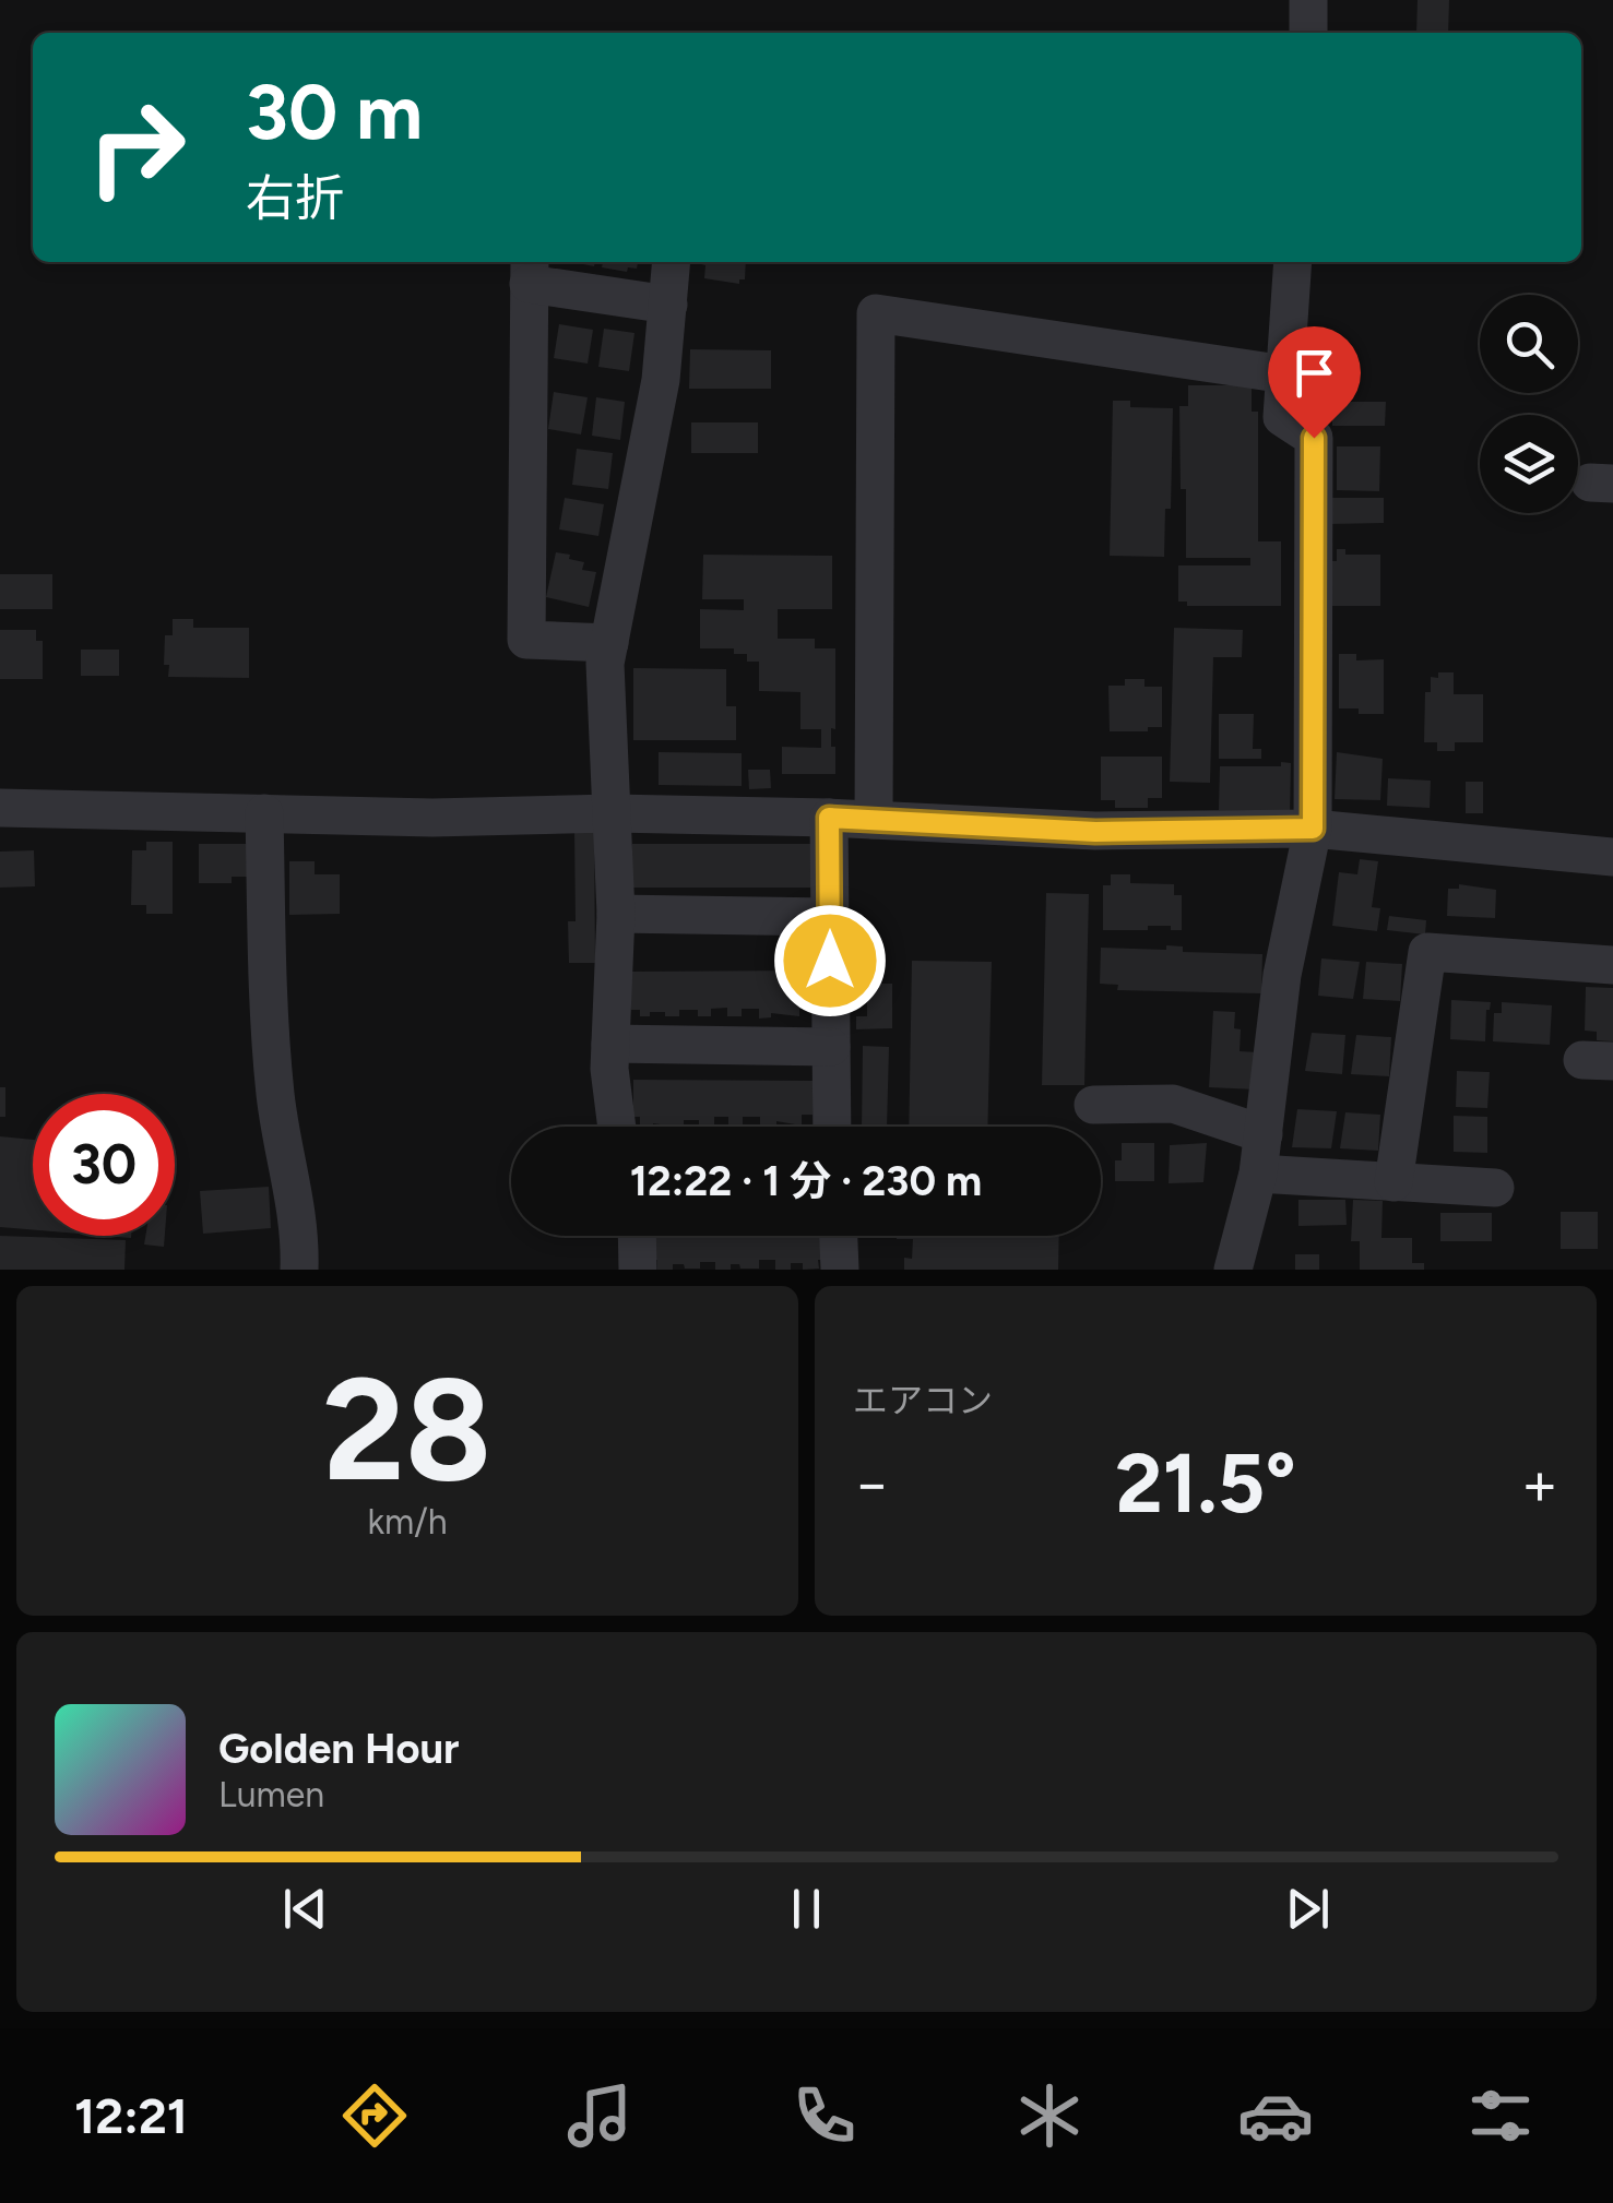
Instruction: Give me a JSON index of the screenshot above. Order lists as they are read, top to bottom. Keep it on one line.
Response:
{"page":{"turn":["30 m","右折"],"limit":"30","trip":"12:22 · 1 分 · 230 m","tile":[["28","km/h"],"エアコン"],"heat":["−","21.5°","+"],"song":["Golden Hour","Lumen"],"tabs":"12:21"}}
